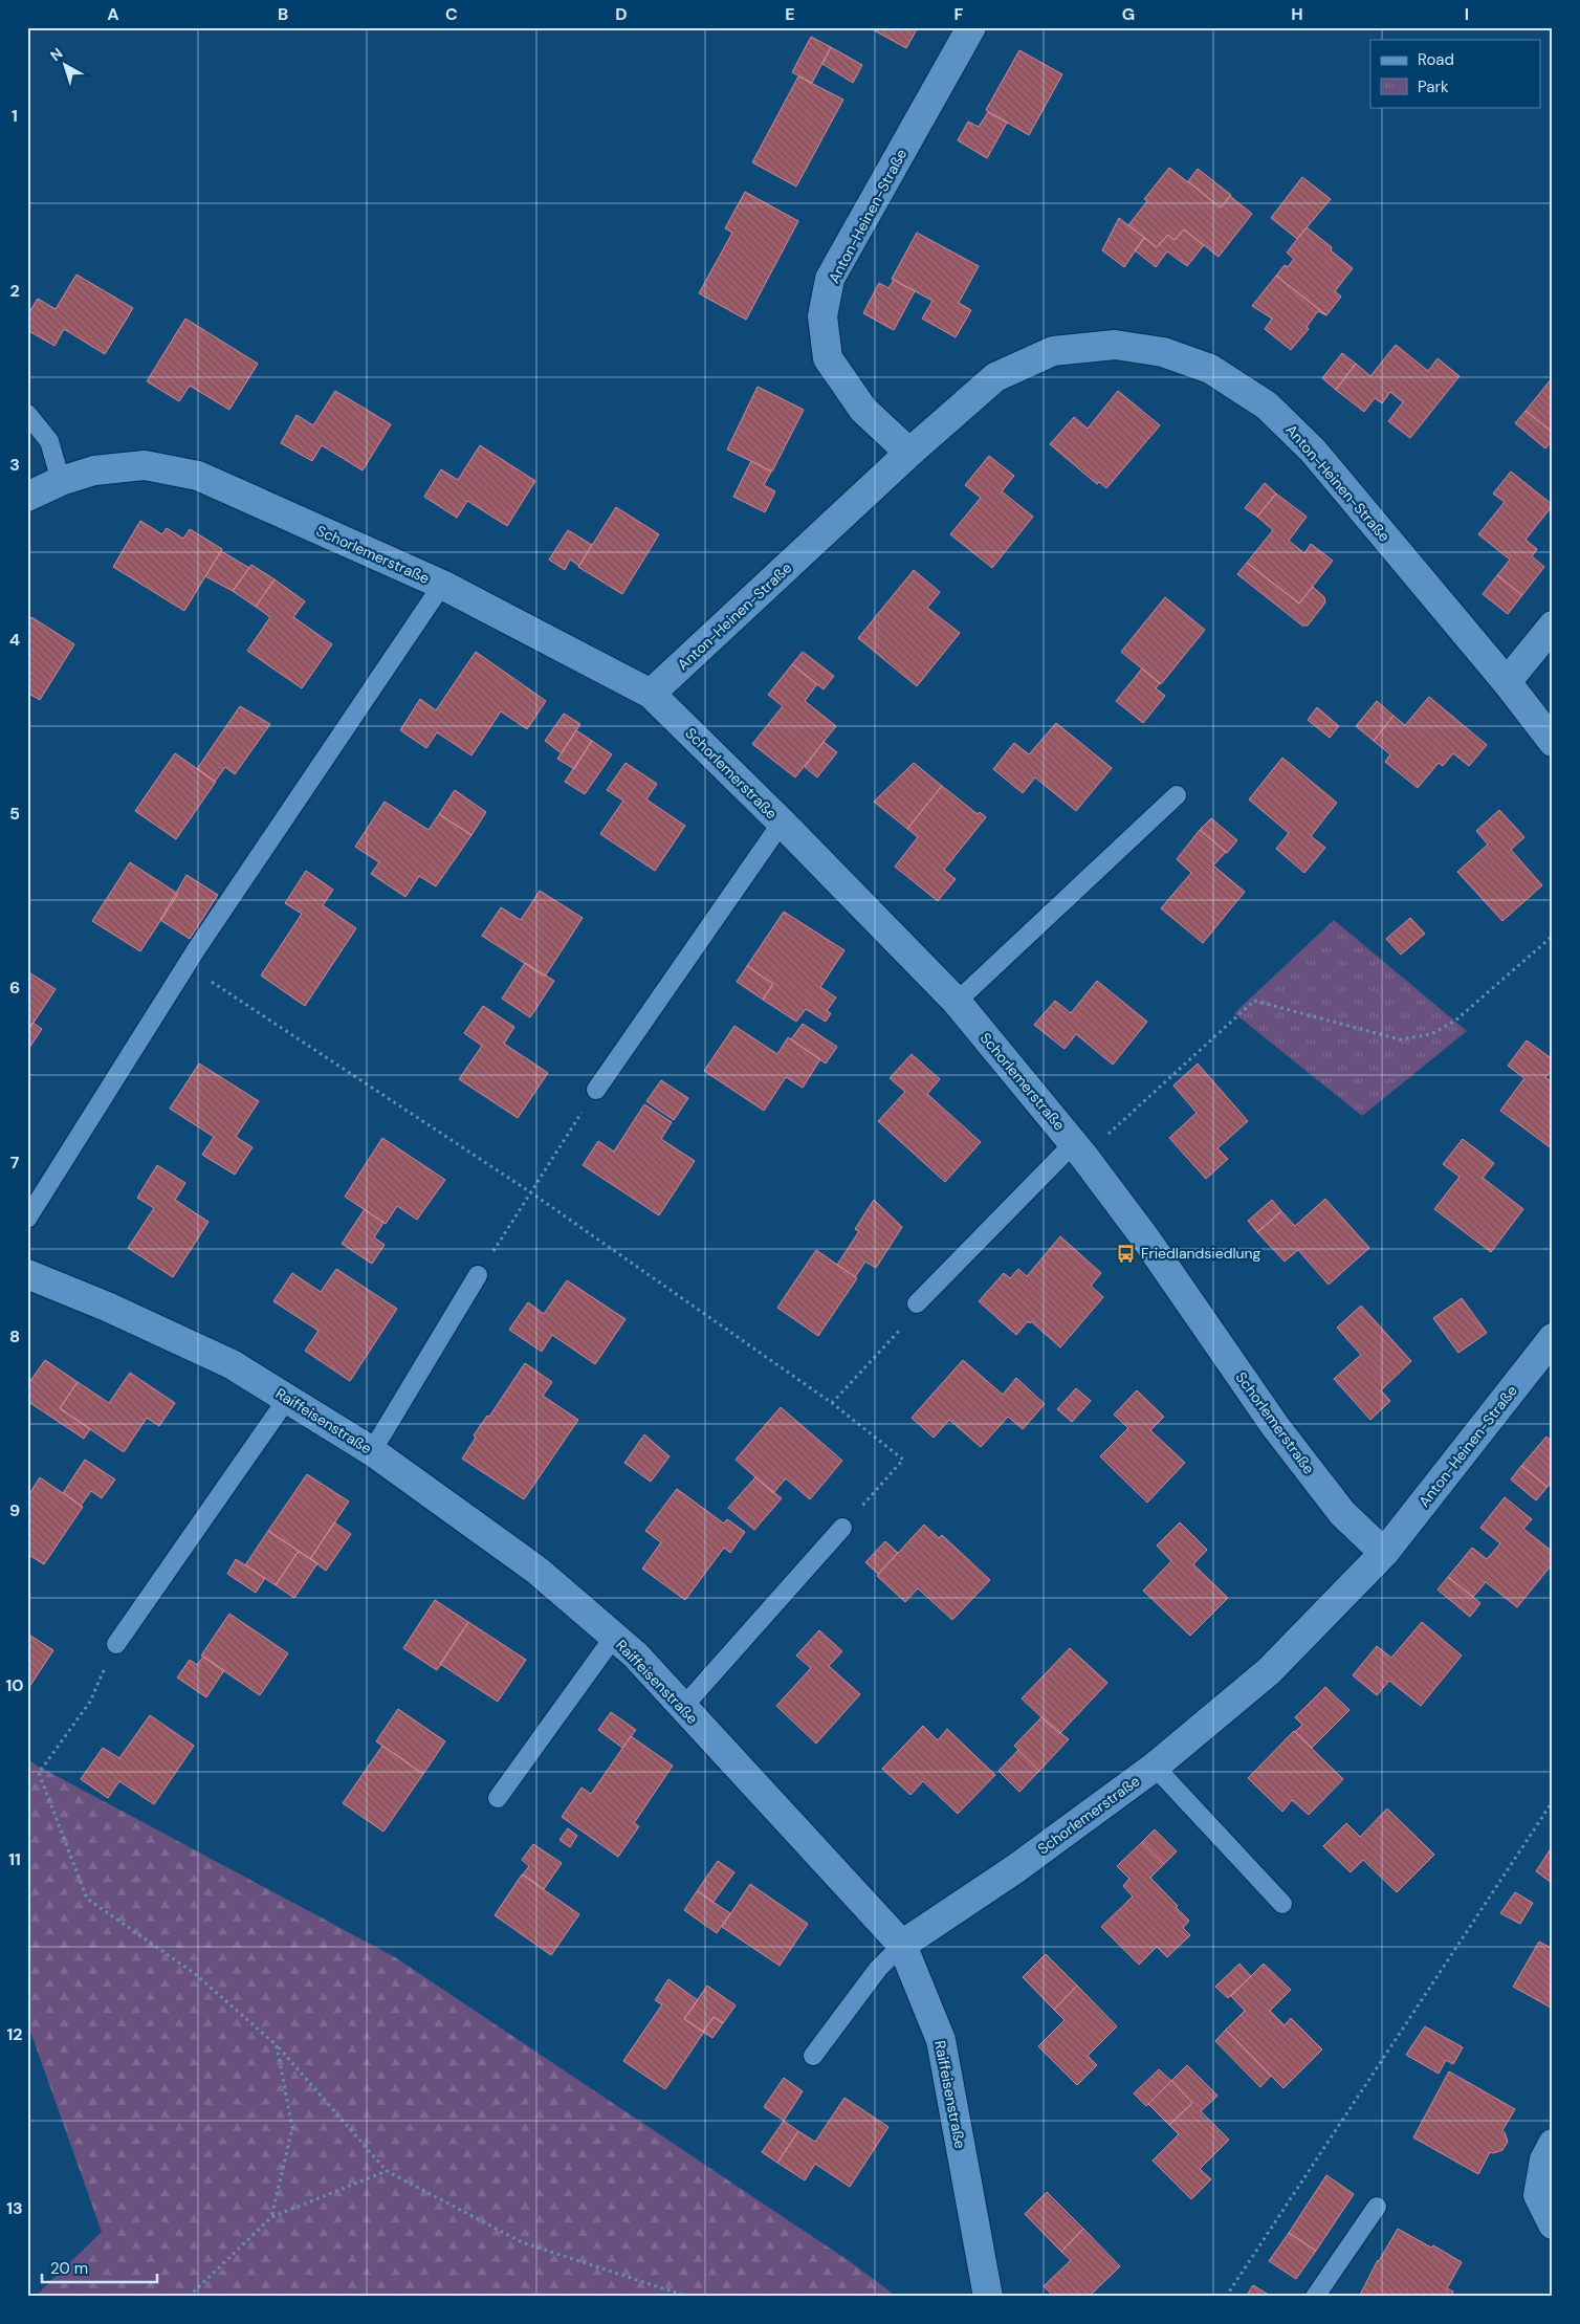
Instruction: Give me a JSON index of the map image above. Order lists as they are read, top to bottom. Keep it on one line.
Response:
{"streets":{"street":["Anton-Heinen-Straße","Schorlemerstraße","Raiffeisenstraße"]},"crossings":[["Anton-Heinen-Straße","Schorlemerstraße"],["Schorlemerstraße","Raiffeisenstraße"]],"places":{"bus stop":["Friedlandsiedlung"]},"legend":["Road","Park"],"scale_bar":"20 m","north":"top left","grid":{"columns":["A","B","C","D","E","F","G","H","I"],"rows":["1","2","3","4","5","6","7","8","9","10","11","12","13"]}}
